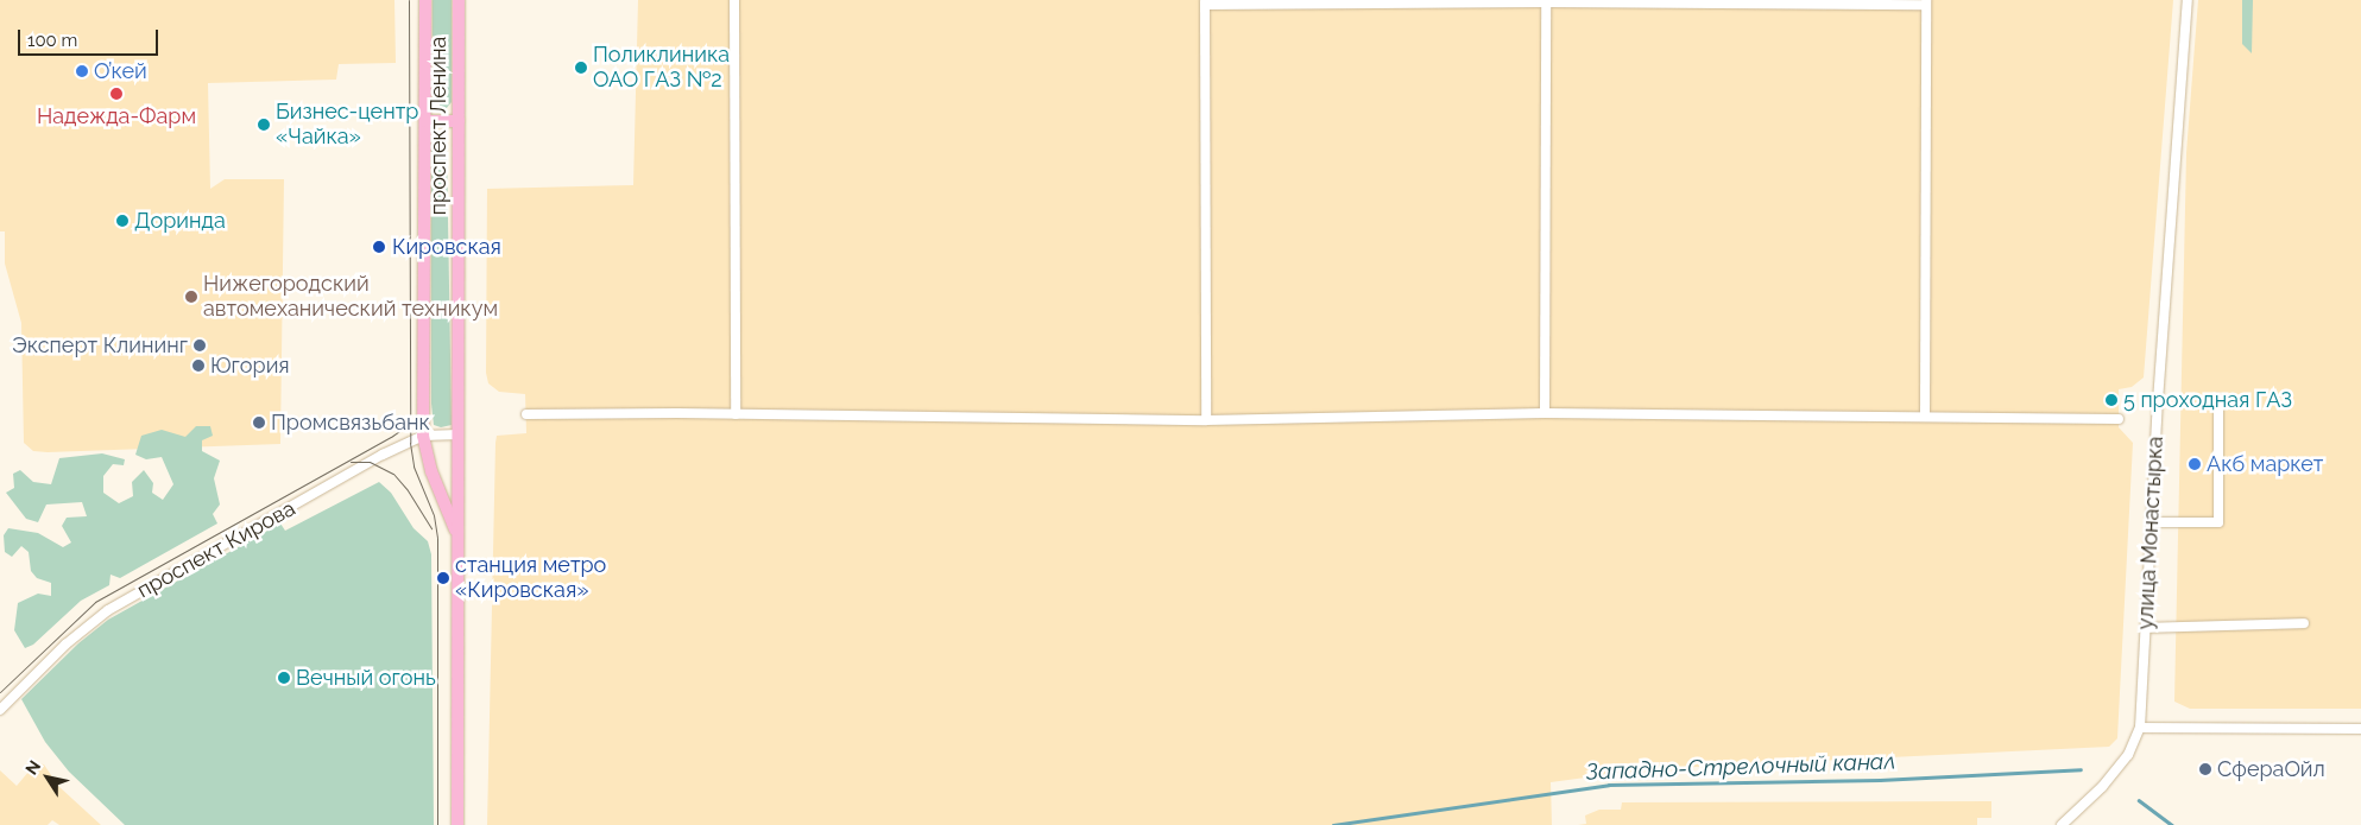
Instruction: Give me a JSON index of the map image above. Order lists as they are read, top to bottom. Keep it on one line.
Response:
{"streets":{"main road":["проспект Ленина"],"street":["улица Монастырка","проспект Кирова"]},"crossings":[["проспект Ленина","проспект Кирова"]],"water":["Западно-Стрелочный канал"],"places":["Поликлиника ОАО ГАЗ №2","О’кей","Надежда-Фарм","Бизнес-центр «Чайка»","Доринда","Кировская","Нижегородский автомеханический техникум","Эксперт Клининг","Югория","5 проходная ГАЗ","Промсвязьбанк","Акб маркет","станция метро «Кировская»","Вечный огонь","СфераОйл"],"scale_bar":"100 m","north":"top left"}
